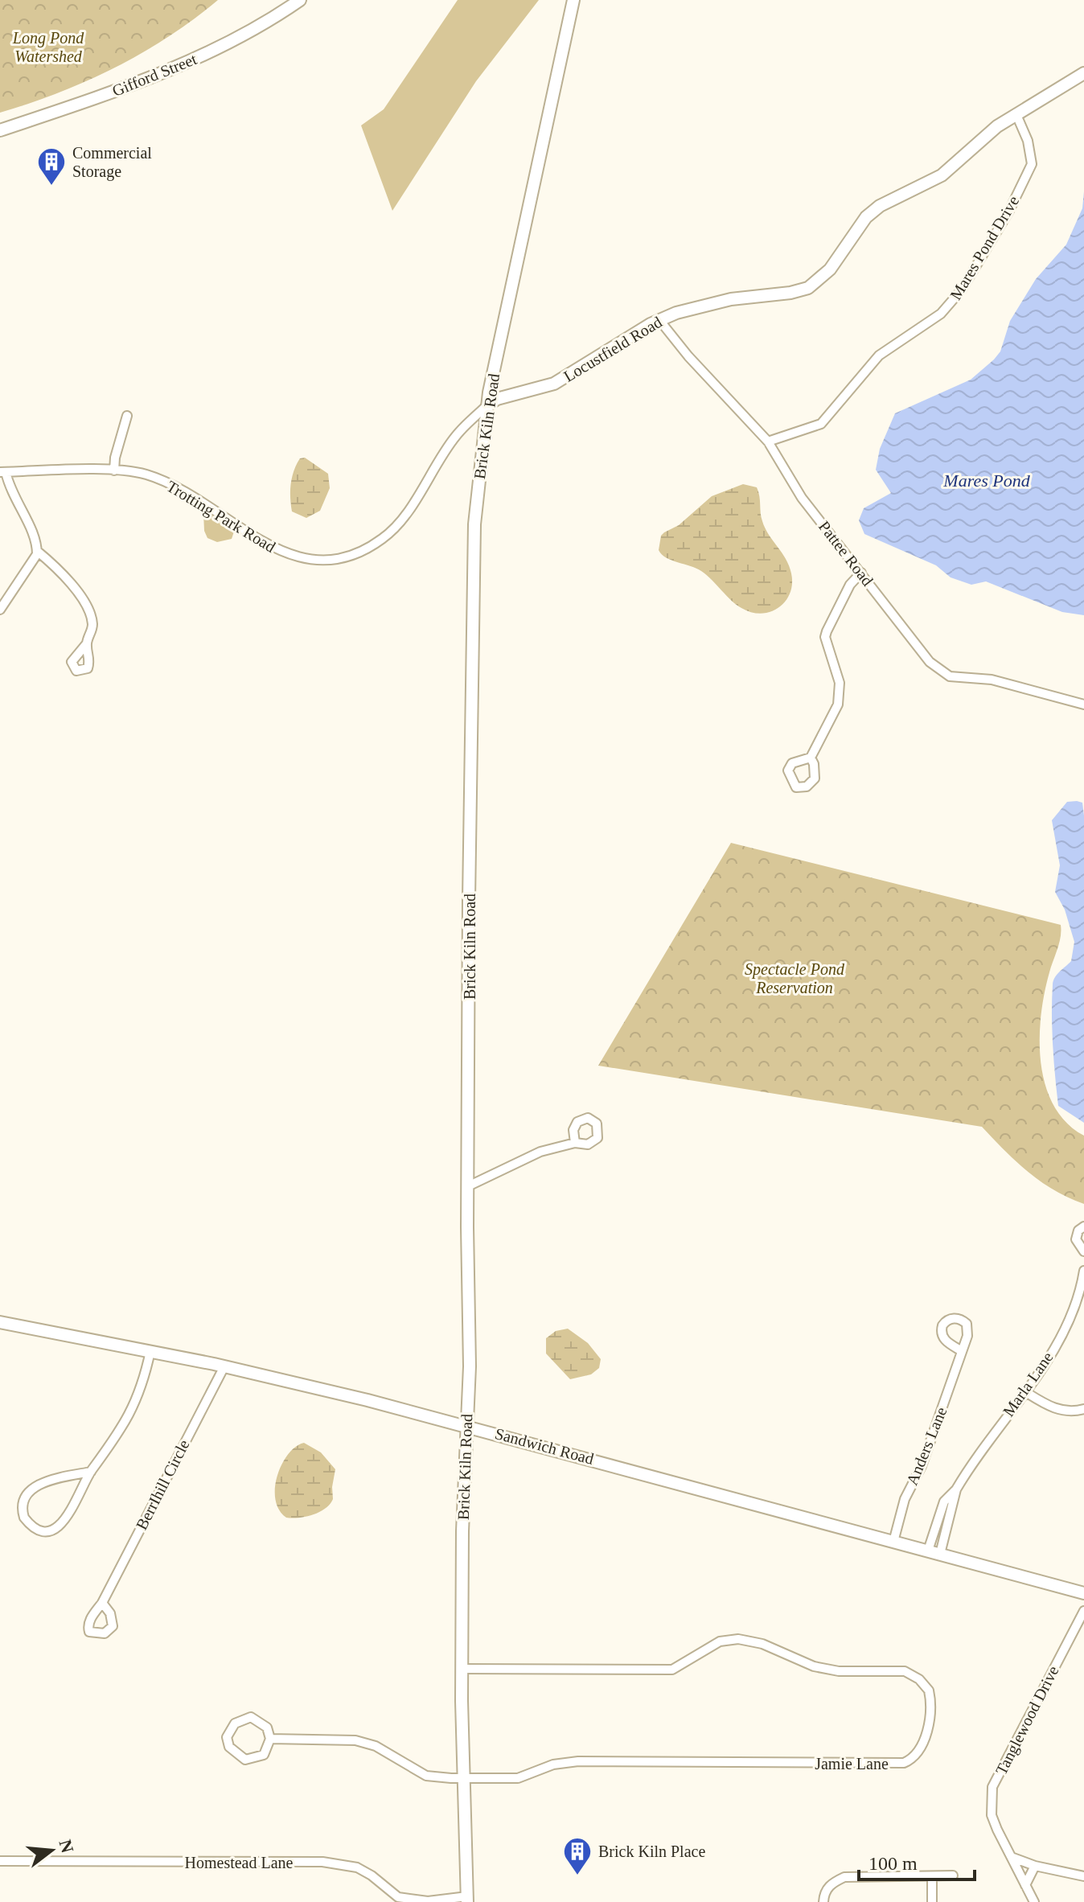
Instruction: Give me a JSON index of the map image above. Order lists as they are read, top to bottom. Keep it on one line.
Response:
{"streets":{"main road":["Gifford Street","Locustfield Road","Brick Kiln Road","Sandwich Road"],"street":["Mares Pond Drive","Trotting Park Road","Pattee Road","Marla Lane","Anders Lane","BerrIhill Circle","Tanglewood Drive","Jamie Lane","Homestead Lane"]},"crossings":[["Mares Pond Drive","Locustfield Road"],["Mares Pond Drive","Pattee Road"],["Locustfield Road","Brick Kiln Road"],["Locustfield Road","Trotting Park Road"],["Locustfield Road","Pattee Road"],["Brick Kiln Road","Trotting Park Road"],["Brick Kiln Road","Sandwich Road"],["Brick Kiln Road","Jamie Lane"],["Brick Kiln Road","Homestead Lane"],["Marla Lane","Sandwich Road"],["Sandwich Road","Anders Lane"],["Sandwich Road","BerrIhill Circle"]],"water":["Mares Pond"],"parks":["Long Pond Watershed","Spectacle Pond Reservation"],"places":{"building":["Commercial Storage","Brick Kiln Place"]},"scale_bar":"100 m","north":"right"}
